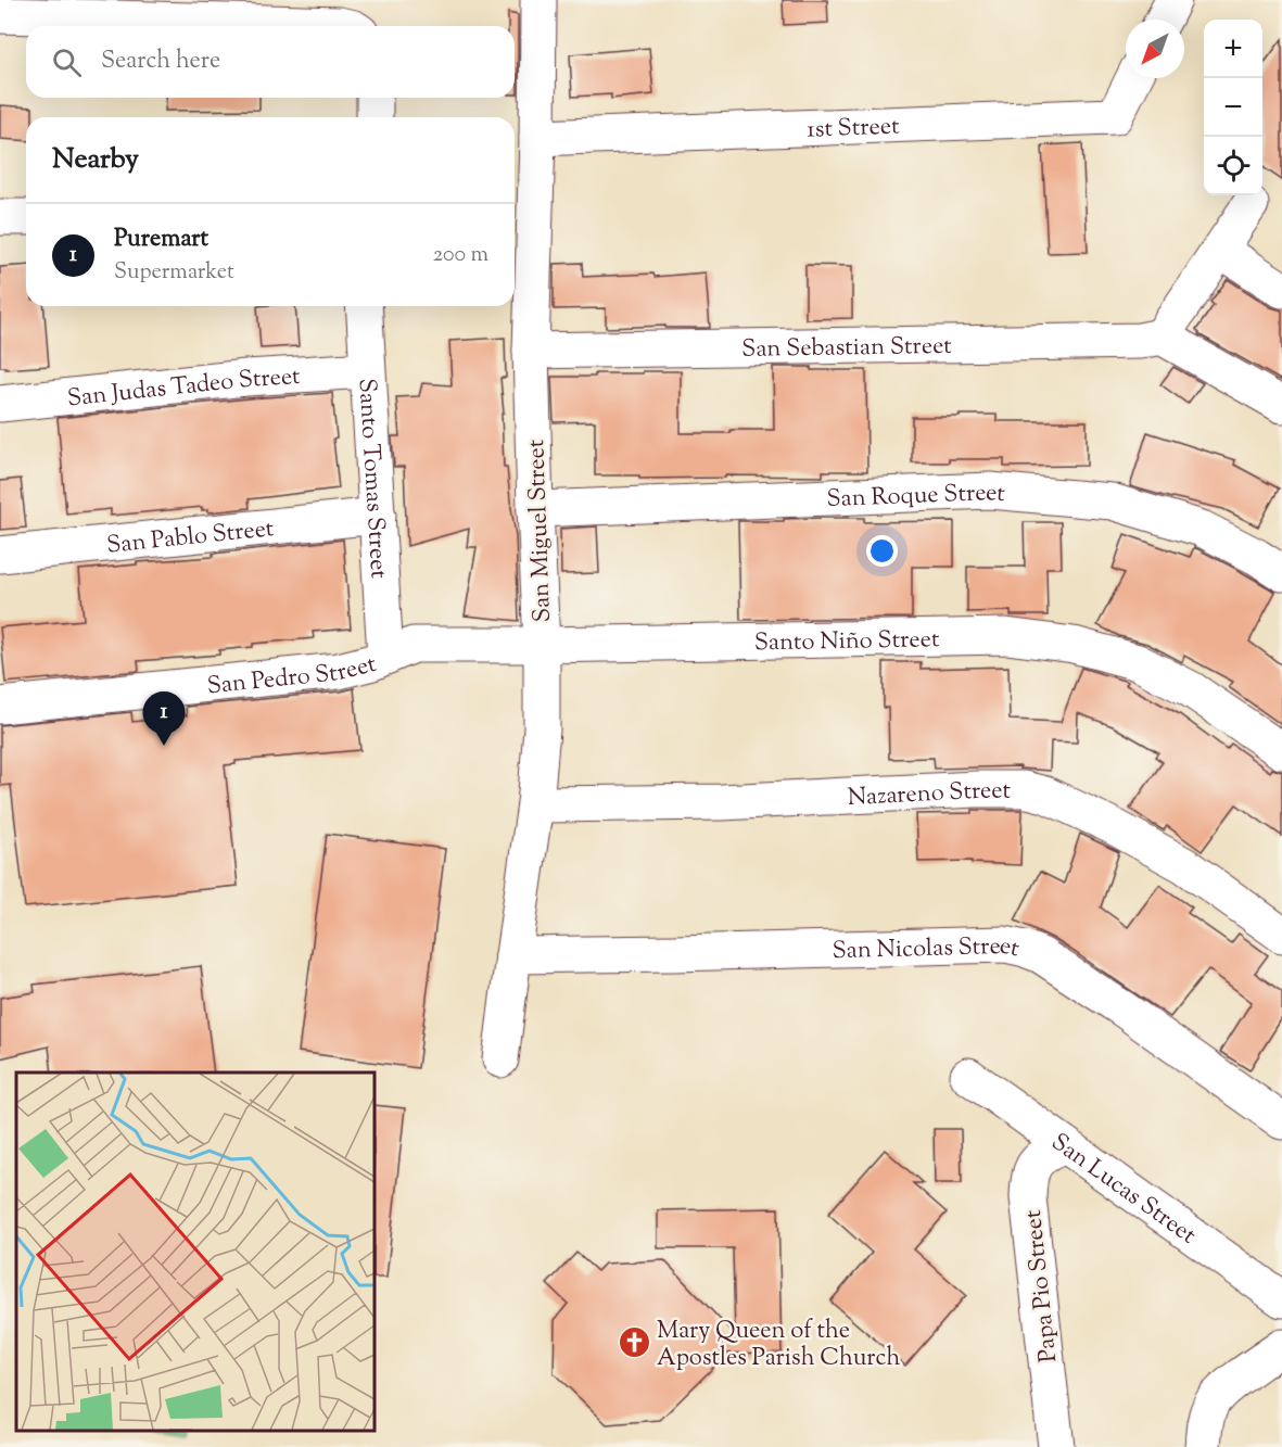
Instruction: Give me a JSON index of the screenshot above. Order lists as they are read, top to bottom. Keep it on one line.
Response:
{"streets":{"street":["1st Street","San Sebastian Street","San Judas Tadeo Street","Santo Tomas Street","San Roque Street","San Miguel Street","San Pablo Street","Santo Niño Street","San Pedro Street","Nazareno Street","San Nicolas Street","San Lucas Street","Papa Pio Street"]},"crossings":[["1st Street","San Miguel Street"],["San Sebastian Street","San Miguel Street"],["San Judas Tadeo Street","Santo Tomas Street"],["Santo Tomas Street","San Pablo Street"],["Santo Tomas Street","Santo Niño Street"],["Santo Tomas Street","San Pedro Street"],["San Roque Street","San Miguel Street"],["San Miguel Street","Santo Niño Street"],["San Miguel Street","Nazareno Street"],["San Miguel Street","San Nicolas Street"],["Santo Niño Street","San Pedro Street"],["San Lucas Street","Papa Pio Street"]],"places":{"church":["Mary Queen of the Apostles Parish Church"]},"north":"bottom left","page":{"map_buttons":["+","−"],"search":"Search here","heading":"Nearby","list":[{"mark":"1","name":"Puremart","note":"Supermarket","value":"200 m"}],"pins":"1"}}
